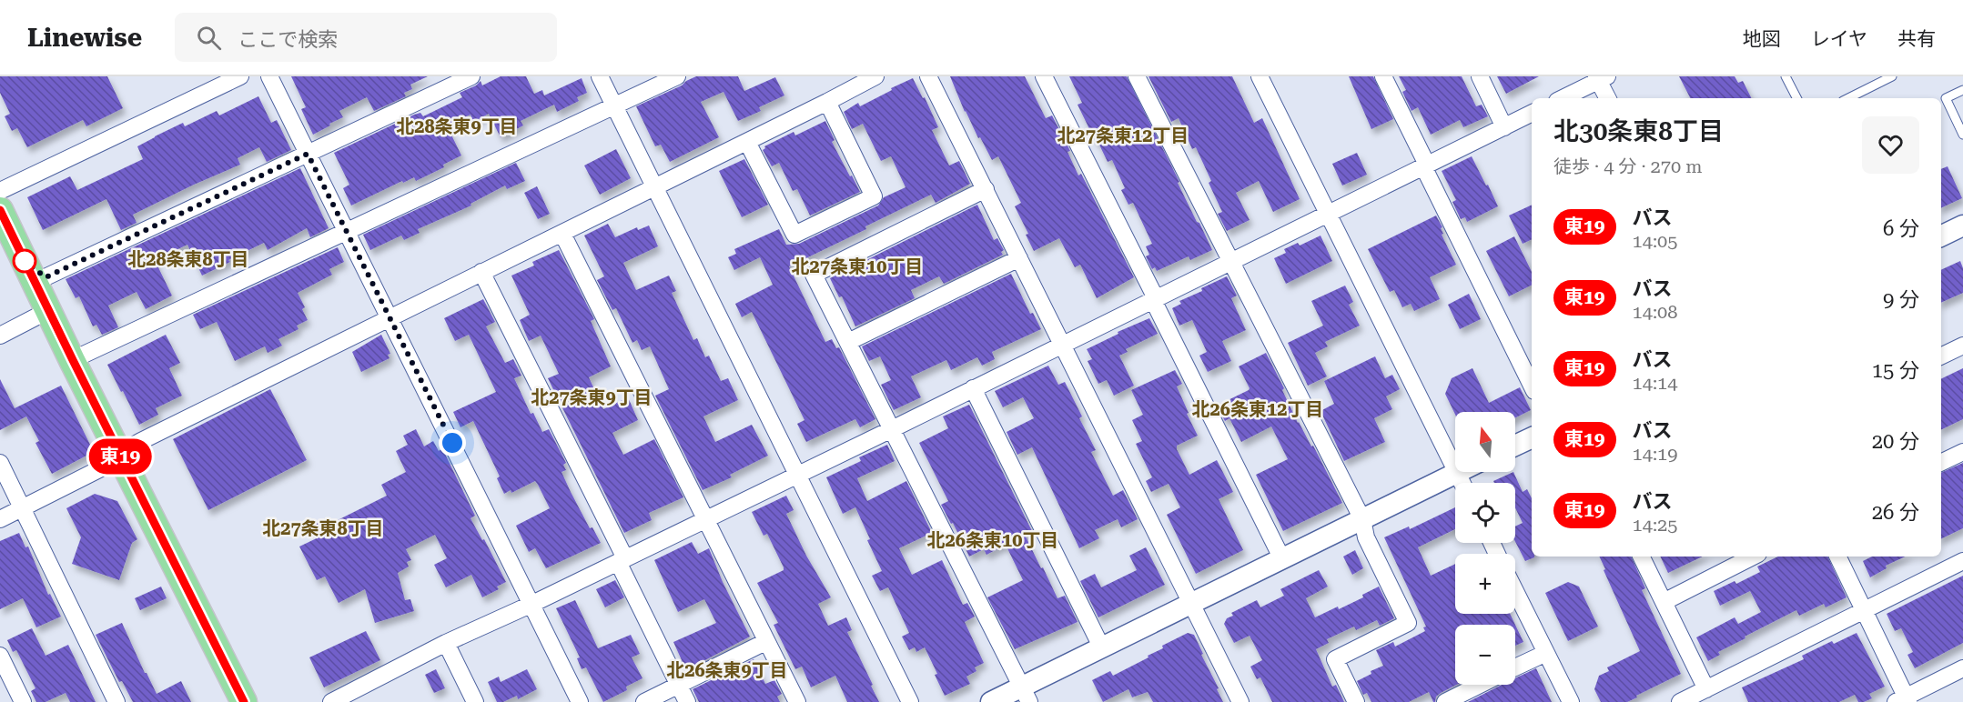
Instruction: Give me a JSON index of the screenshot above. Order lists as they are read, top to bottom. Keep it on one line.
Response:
{"districts":["北28条東9丁目","北27条東12丁目","北28条東8丁目","北27条東10丁目","北27条東9丁目","北26条東12丁目","北27条東8丁目","北26条東10丁目","北26条東9丁目"],"lines":["bus line 東19"],"north":"top","page":{"header":"Linewise","search":"ここで検索","nav":["地図","レイヤ","共有"],"on_map":"東19","heading":["北30条東8丁目","徒歩 · 4 分 · 270 m"],"list":[{"mark":"東19","name":"バス","note":"14:05","value":"6 分"},{"mark":"東19","name":"バス","note":"14:08","value":"9 分"},{"mark":"東19","name":"バス","note":"14:14","value":"15 分"},{"mark":"東19","name":"バス","note":"14:19","value":"20 分"},{"mark":"東19","name":"バス","note":"14:25","value":"26 分"}],"map_buttons":["+","−"]}}
